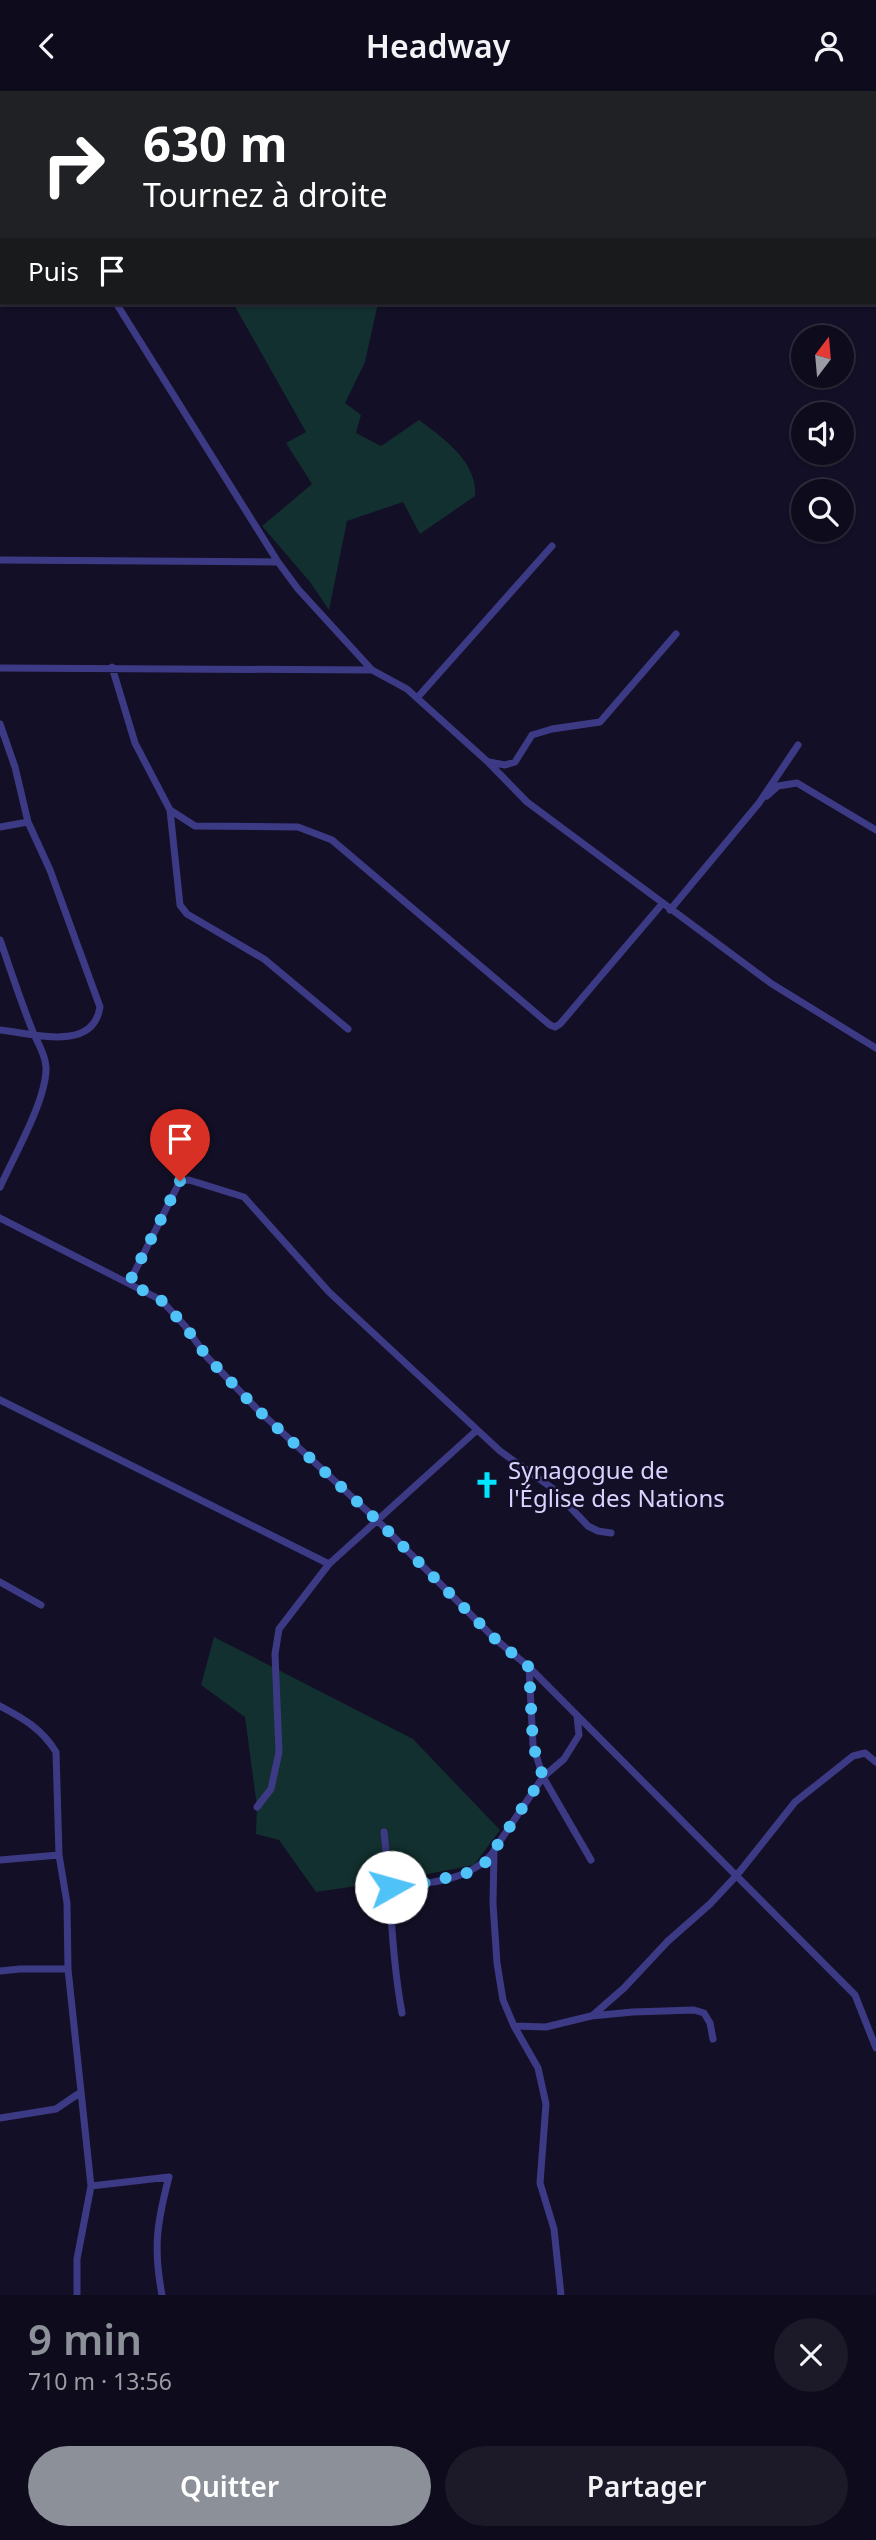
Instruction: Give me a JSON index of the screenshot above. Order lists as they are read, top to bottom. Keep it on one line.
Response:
{"places":{"church":["Synagogue de l'Église des Nations"]},"north":"top","page":{"header":"Headway","turn":["630 m","Tournez à droite"],"then":"Puis","heading":["9 min","710 m · 13:56"],"buttons":["Quitter","Partager"]}}
